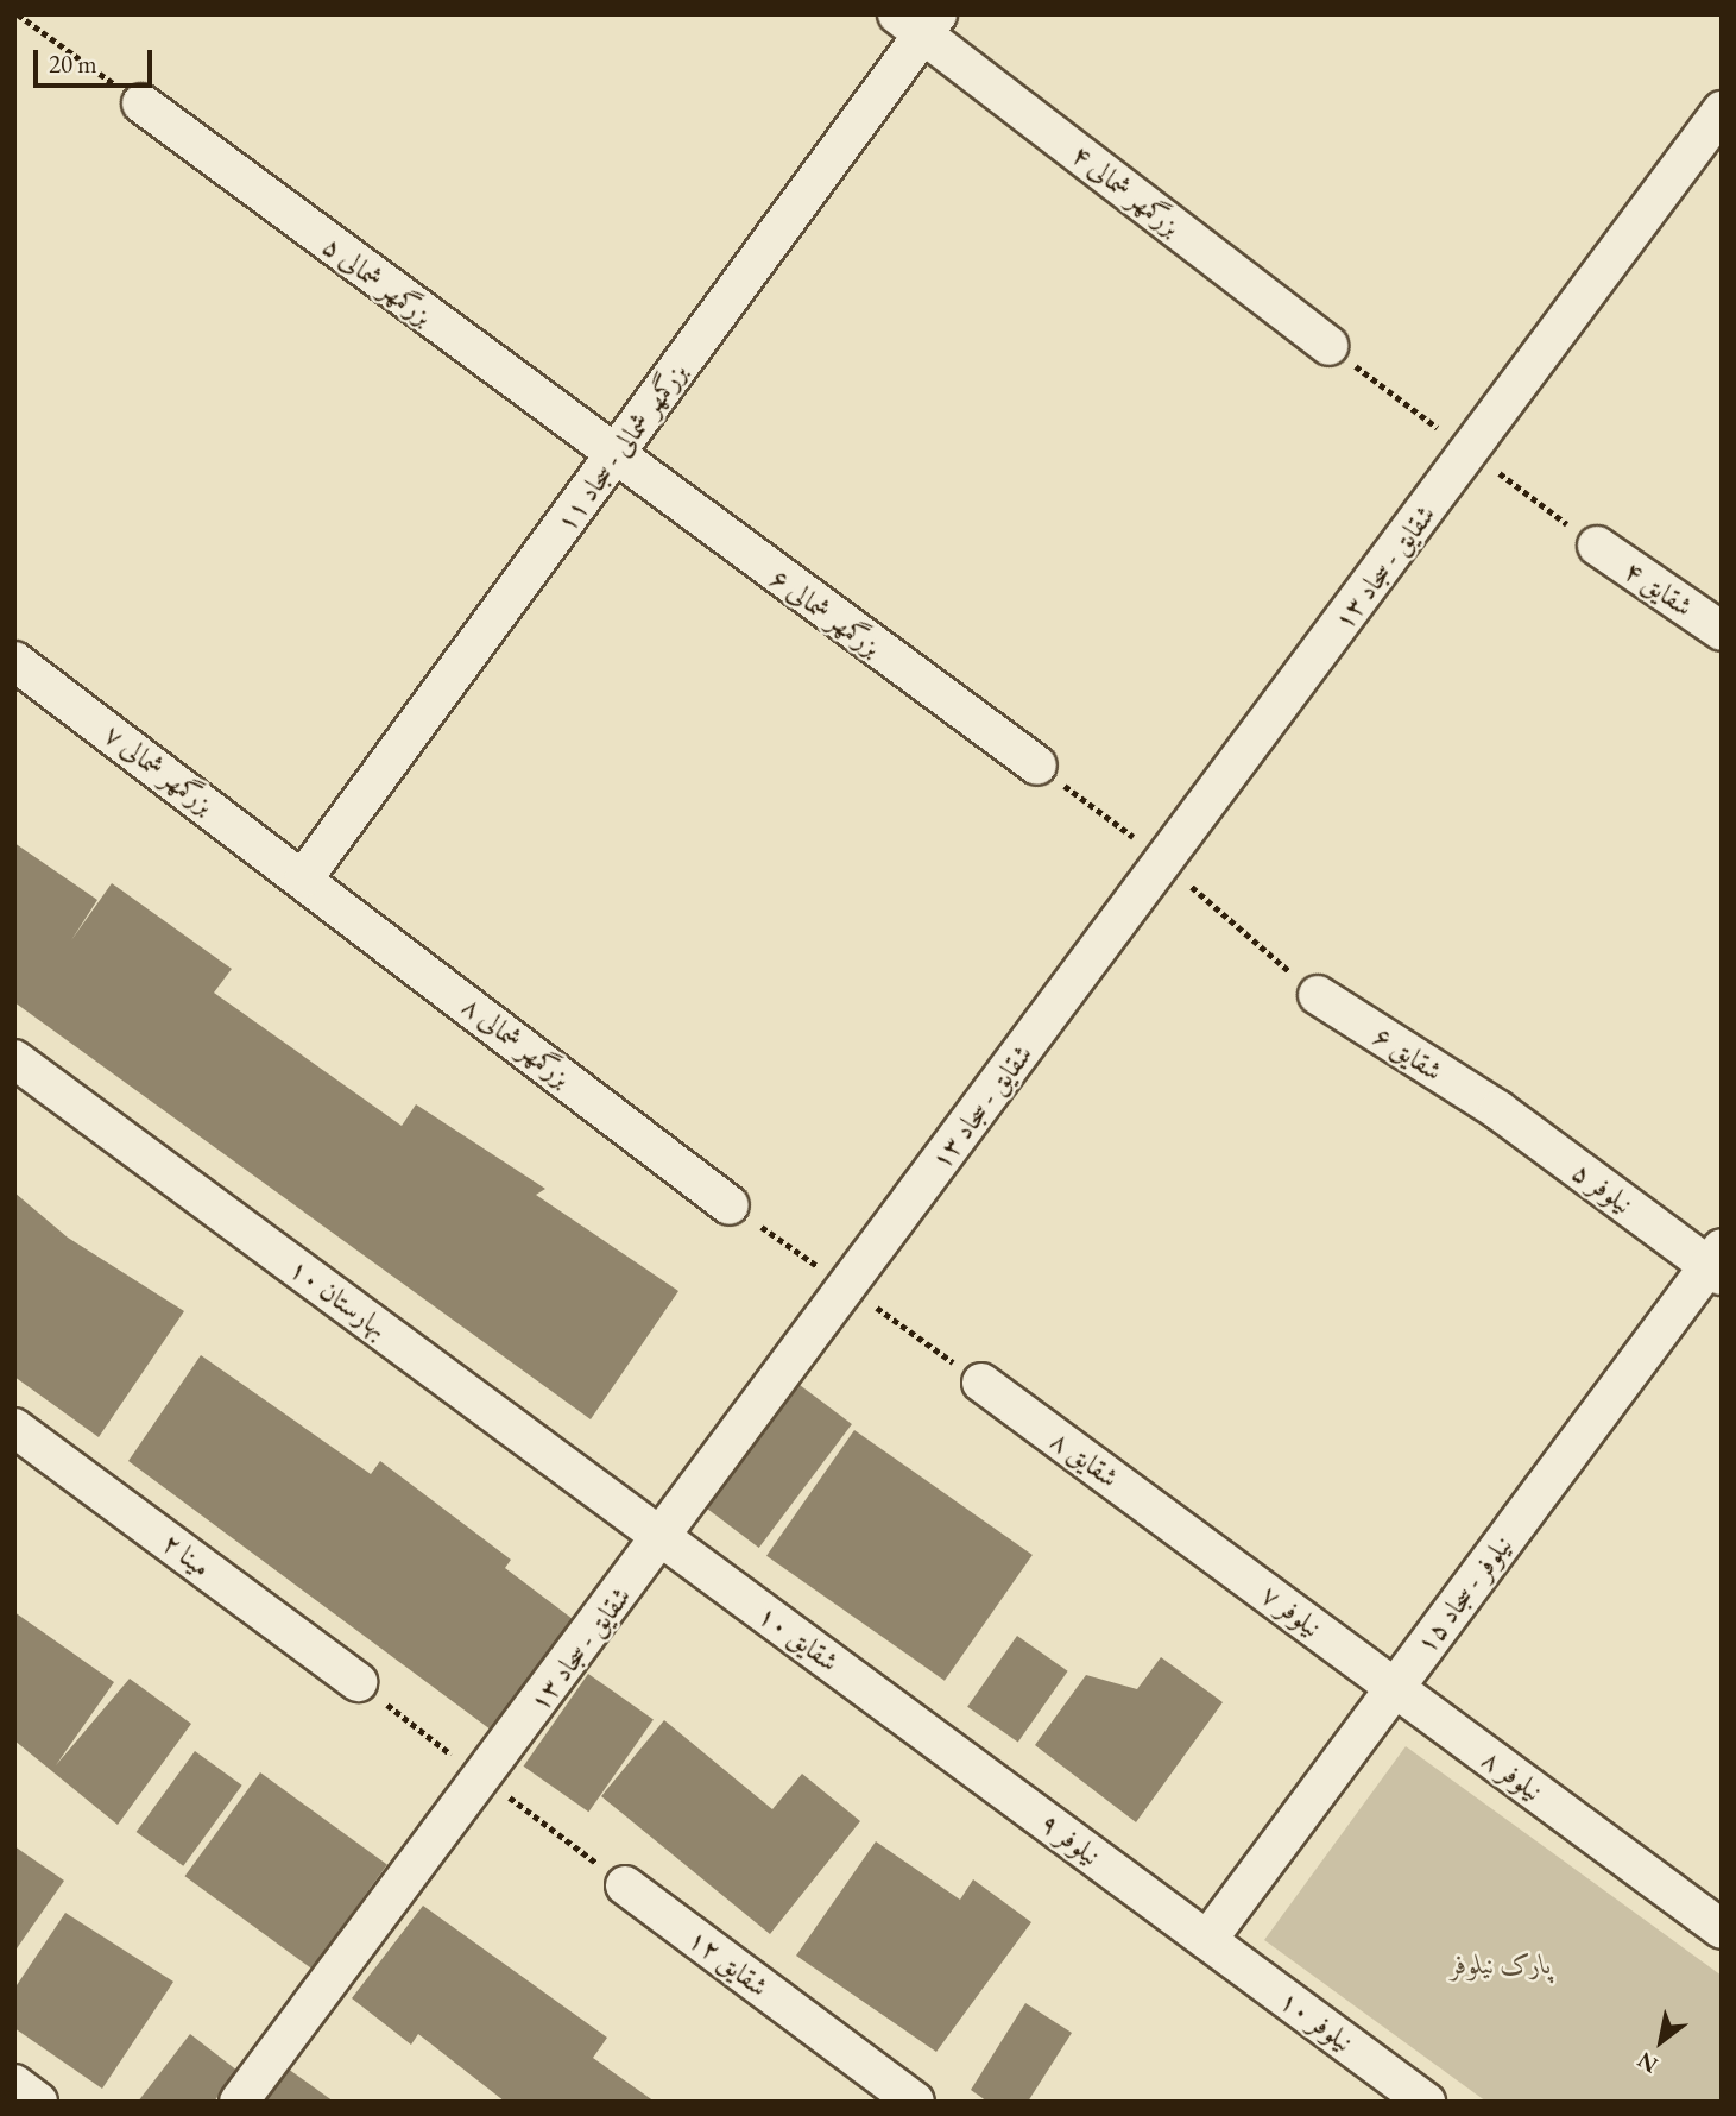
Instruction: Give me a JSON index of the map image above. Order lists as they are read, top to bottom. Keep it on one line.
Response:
{"streets":{"street":["بزرگمهر شمالی ۴","بزرگمهر شمالی ۵","بزرگمهر شمالی - سجاد ۱۱","شقایق - سجاد ۱۳","شقایق ۴","بزرگمهر شمالی ۶","بزرگمهر شمالی ۷","بزرگمهر شمالی ۸","شقایق ۶","نیلوفر ۵","بهارستان ۱۰","شقایق ۸","مینا ۲","نیلوفر - سجاد ۱۵","نیلوفر ۷","شقایق ۱۰","نیلوفر ۸","نیلوفر ۹","شقایق ۱۲","نیلوفر ۱۰"]},"crossings":[["بزرگمهر شمالی ۴","بزرگمهر شمالی - سجاد ۱۱"],["بزرگمهر شمالی ۵","بزرگمهر شمالی - سجاد ۱۱"],["بزرگمهر شمالی ۵","بزرگمهر شمالی ۶"],["بزرگمهر شمالی - سجاد ۱۱","بزرگمهر شمالی ۶"],["بزرگمهر شمالی - سجاد ۱۱","بزرگمهر شمالی ۷"],["بزرگمهر شمالی - سجاد ۱۱","بزرگمهر شمالی ۸"],["شقایق - سجاد ۱۳","بهارستان ۱۰"],["شقایق - سجاد ۱۳","شقایق ۱۰"],["بزرگمهر شمالی ۷","بزرگمهر شمالی ۸"],["شقایق ۶","نیلوفر ۵"],["نیلوفر ۵","نیلوفر - سجاد ۱۵"],["بهارستان ۱۰","شقایق ۱۰"],["شقایق ۸","نیلوفر ۷"],["نیلوفر - سجاد ۱۵","نیلوفر ۷"],["نیلوفر - سجاد ۱۵","نیلوفر ۸"],["نیلوفر - سجاد ۱۵","نیلوفر ۹"],["نیلوفر - سجاد ۱۵","نیلوفر ۱۰"],["نیلوفر ۷","نیلوفر ۸"],["شقایق ۱۰","نیلوفر ۹"],["نیلوفر ۹","نیلوفر ۱۰"]],"parks":["پارک نیلوفر"],"scale_bar":"20 m","north":"bottom left"}
